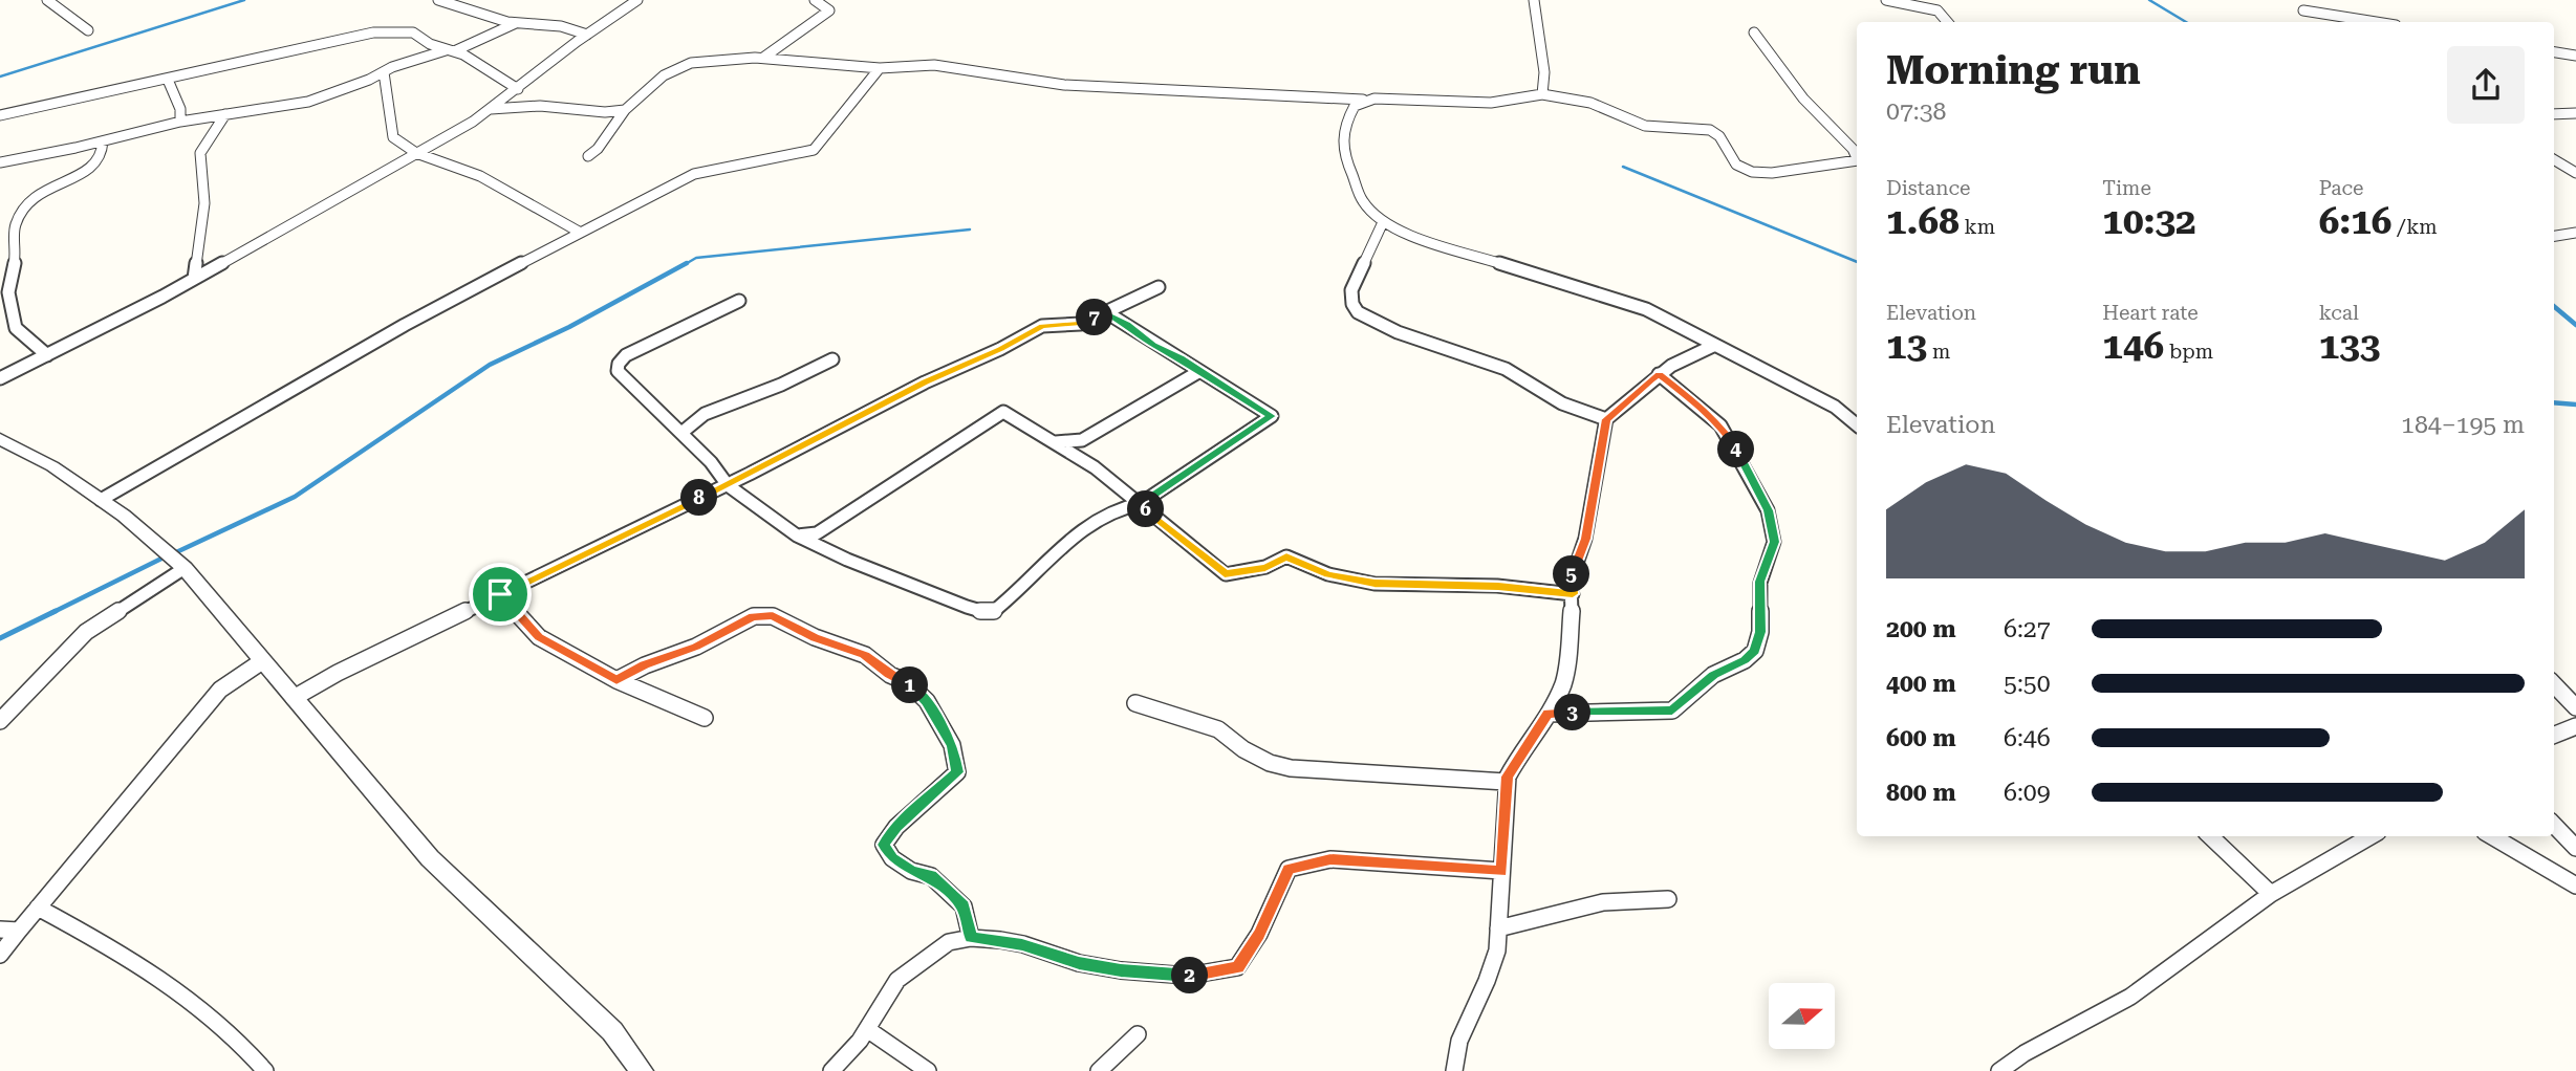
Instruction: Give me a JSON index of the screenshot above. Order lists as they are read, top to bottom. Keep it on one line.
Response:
{"north":"right","page":{"heading":["Morning run","07:38"],"stats":[["Distance","1.68 km"],["Time","10:32"],["Pace","6:16 /km"],["Elevation","13 m"],["Heart rate","146 bpm"],["kcal","133"]],"pins":["7","4","8","6","5","1","3","2"],"chart":["Elevation","184–195 m"],"list":[{"name":"200 m","note":"6:27"},{"name":"400 m","note":"5:50"},{"name":"600 m","note":"6:46"},{"name":"800 m","note":"6:09"}]}}
